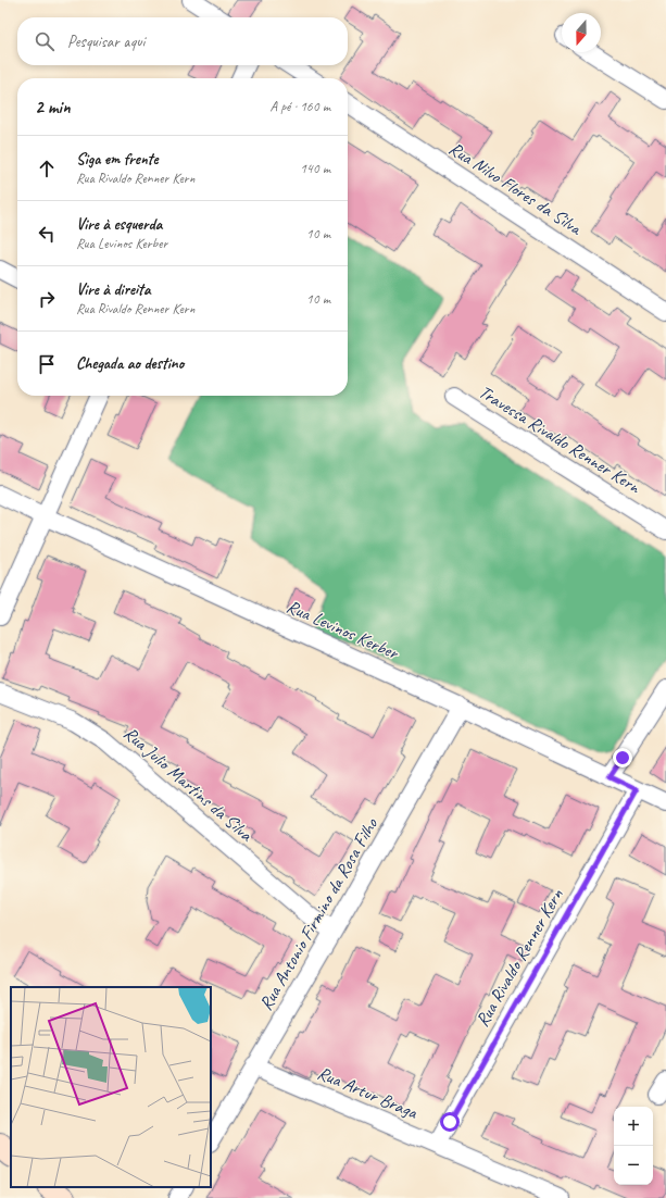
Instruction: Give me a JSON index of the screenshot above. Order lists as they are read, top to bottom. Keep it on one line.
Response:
{"streets":{"street":["Rua Nilvo Flores da Silva","Travessa Rivaldo Renner Kern","Rua Levinos Kerber","Rua Julio Martins da Silva","Rua Antonio Firmino da Rosa Filho","Rua Rivaldo Renner Kern","Rua Artur Braga"]},"crossings":[["Rua Levinos Kerber","Rua Antonio Firmino da Rosa Filho"],["Rua Levinos Kerber","Rua Rivaldo Renner Kern"],["Rua Julio Martins da Silva","Rua Antonio Firmino da Rosa Filho"],["Rua Antonio Firmino da Rosa Filho","Rua Artur Braga"],["Rua Rivaldo Renner Kern","Rua Artur Braga"]],"north":"bottom","page":{"search":"Pesquisar aqui","heading":["2 min","A pé · 160 m"],"list":[["Siga em frente","Rua Rivaldo Renner Kern","140 m"],["Vire à esquerda","Rua Levinos Kerber","10 m"],["Vire à direita","Rua Rivaldo Renner Kern","10 m"],"Chegada ao destino"],"map_buttons":["+","−"]}}
